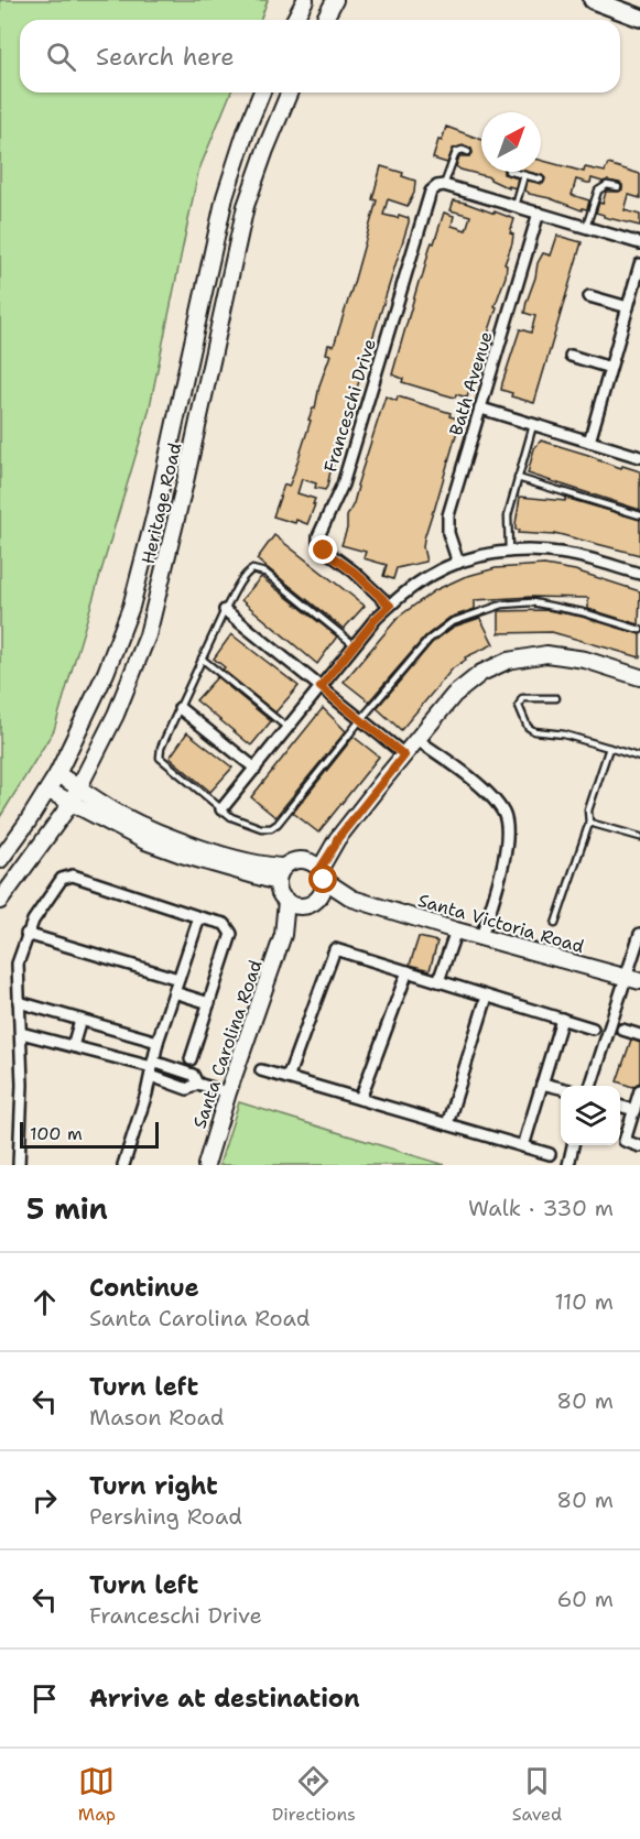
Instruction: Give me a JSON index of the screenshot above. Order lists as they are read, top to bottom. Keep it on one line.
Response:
{"streets":{"main road":["Heritage Road","Santa Victoria Road","Santa Carolina Road"],"street":["Bath Avenue","Franceschi Drive"]},"crossings":[["Santa Victoria Road","Santa Carolina Road"]],"scale_bar":"100 m","north":"top right","page":{"search":"Search here","scale":"100 m","heading":["5 min","Walk · 330 m"],"list":[["Continue","Santa Carolina Road","110 m"],["Turn left","Mason Road","80 m"],["Turn right","Pershing Road","80 m"],["Turn left","Franceschi Drive","60 m"],"Arrive at destination"],"nav":["Map","Directions","Saved"]}}
